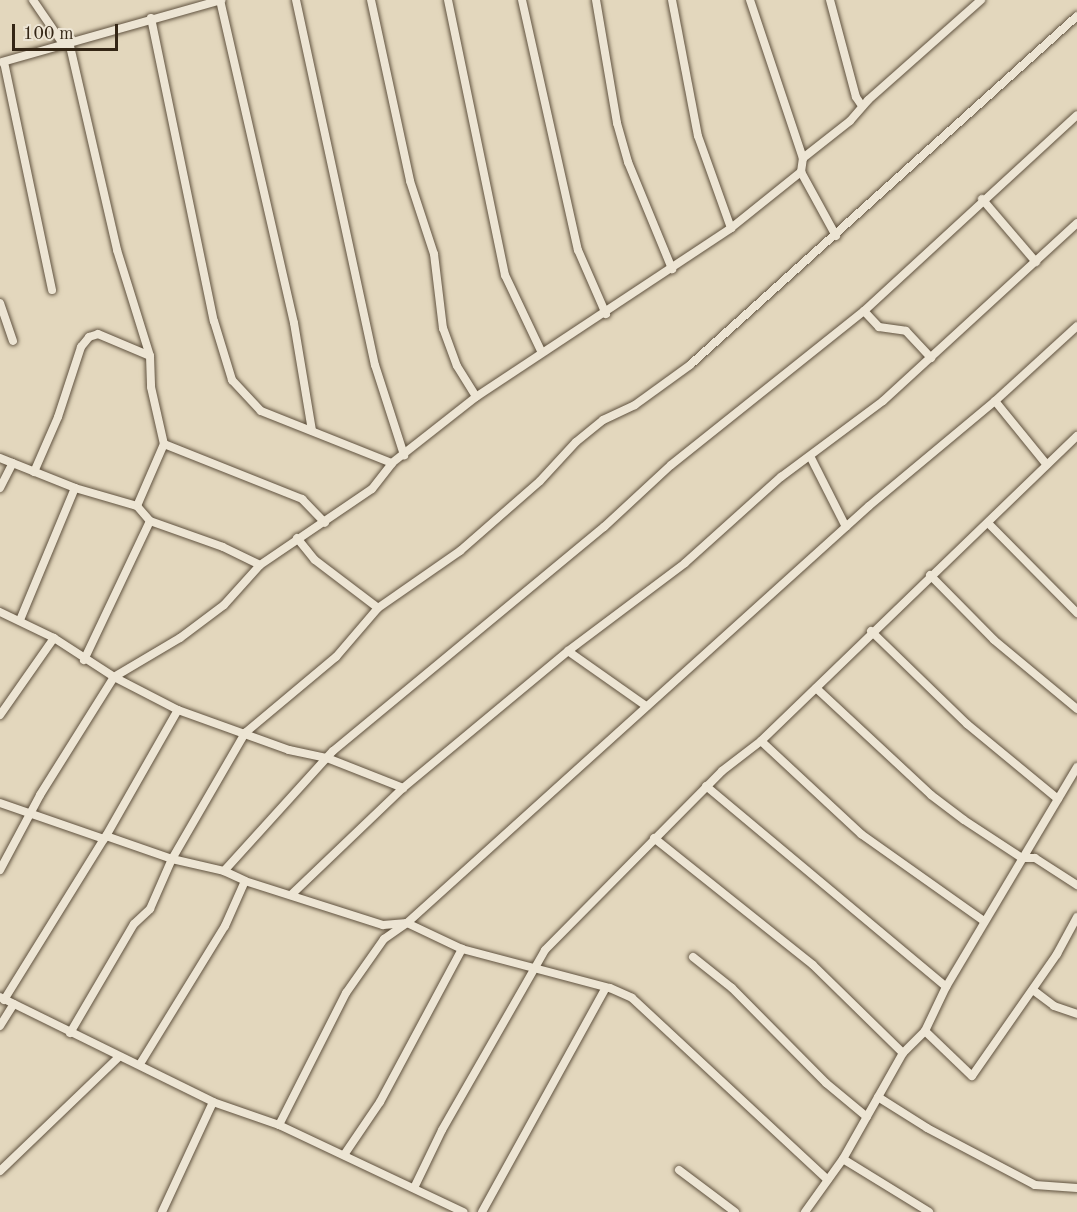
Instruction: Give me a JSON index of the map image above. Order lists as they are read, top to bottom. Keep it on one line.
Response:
{"scale_bar":"100 m"}
